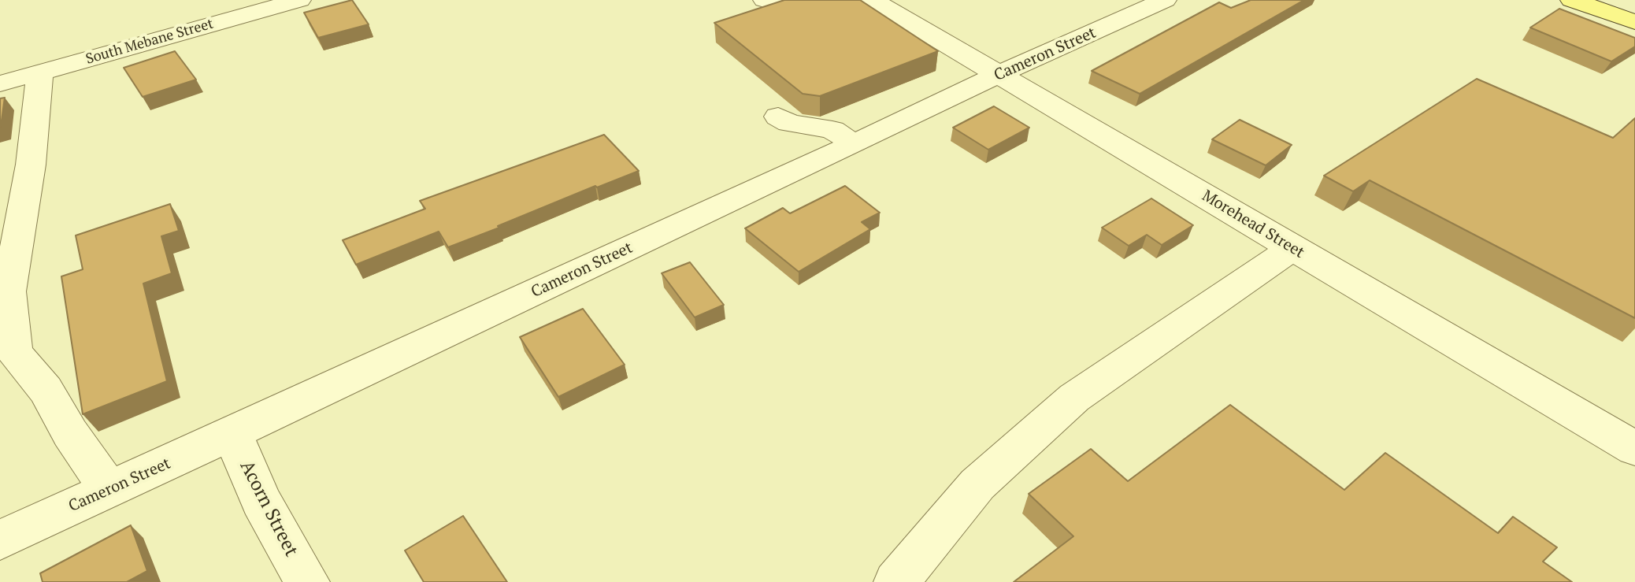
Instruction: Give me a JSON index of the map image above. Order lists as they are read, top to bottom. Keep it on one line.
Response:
{"streets":{"street":["South Mebane Street","Cameron Street","Morehead Street","Acorn Street"]},"crossings":[["Cameron Street","Morehead Street"],["Cameron Street","Acorn Street"]]}
